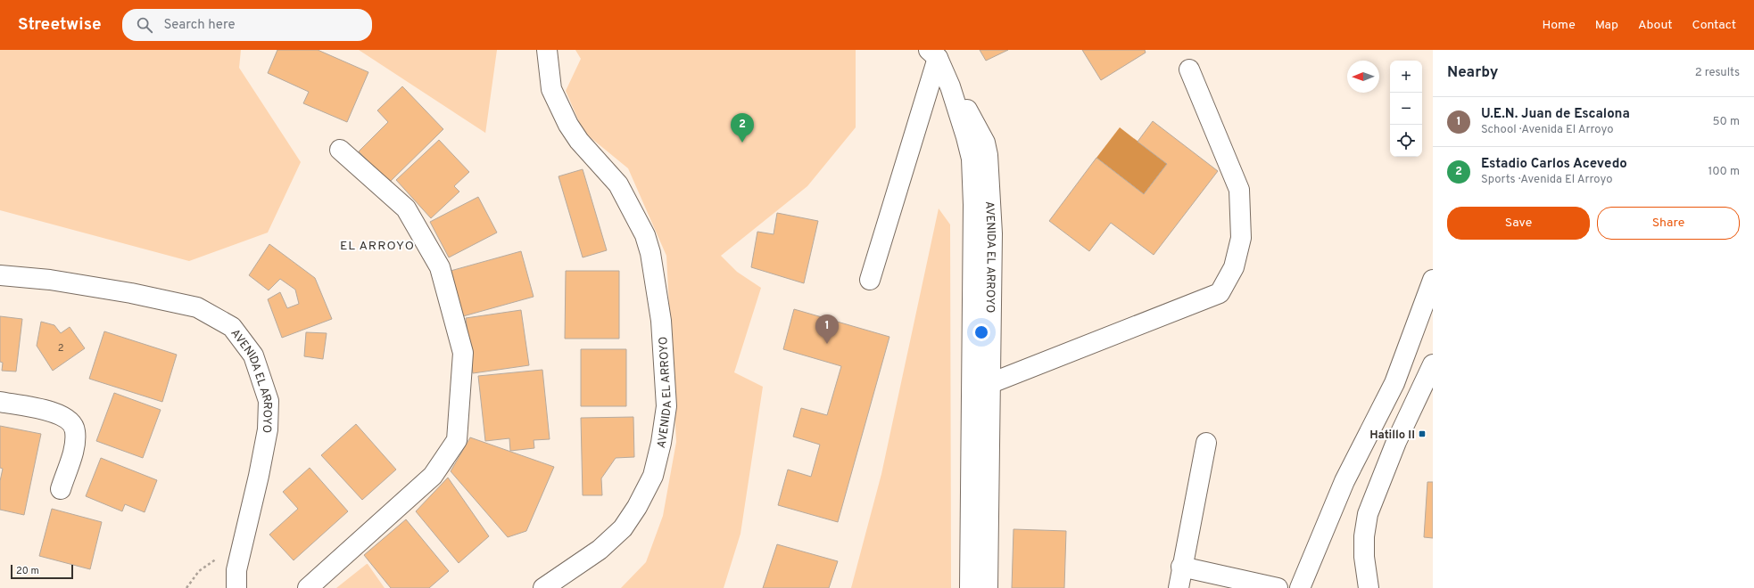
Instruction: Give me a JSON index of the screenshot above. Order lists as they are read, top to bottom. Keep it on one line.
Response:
{"streets":{"street":["AVENIDA EL ARROYO"]},"districts":["EL ARROYO"],"places":{"transit":["Hatillo II"]},"house_numbers":["2"],"scale_bar":"20 m","north":"left","page":{"header":"Streetwise","search":"Search here","nav":["Home","Map","About","Contact"],"heading":["Nearby","2 results"],"map_buttons":["+","−"],"list":[{"mark":"1","name":"U.E.N. Juan de Escalona","note":"School · Avenida El Arroyo","value":"50 m"},{"mark":"2","name":"Estadio Carlos Acevedo","note":"Sports · Avenida El Arroyo","value":"100 m"}],"pins":["2","1"],"buttons":["Save","Share"],"scale":"20 m"}}
